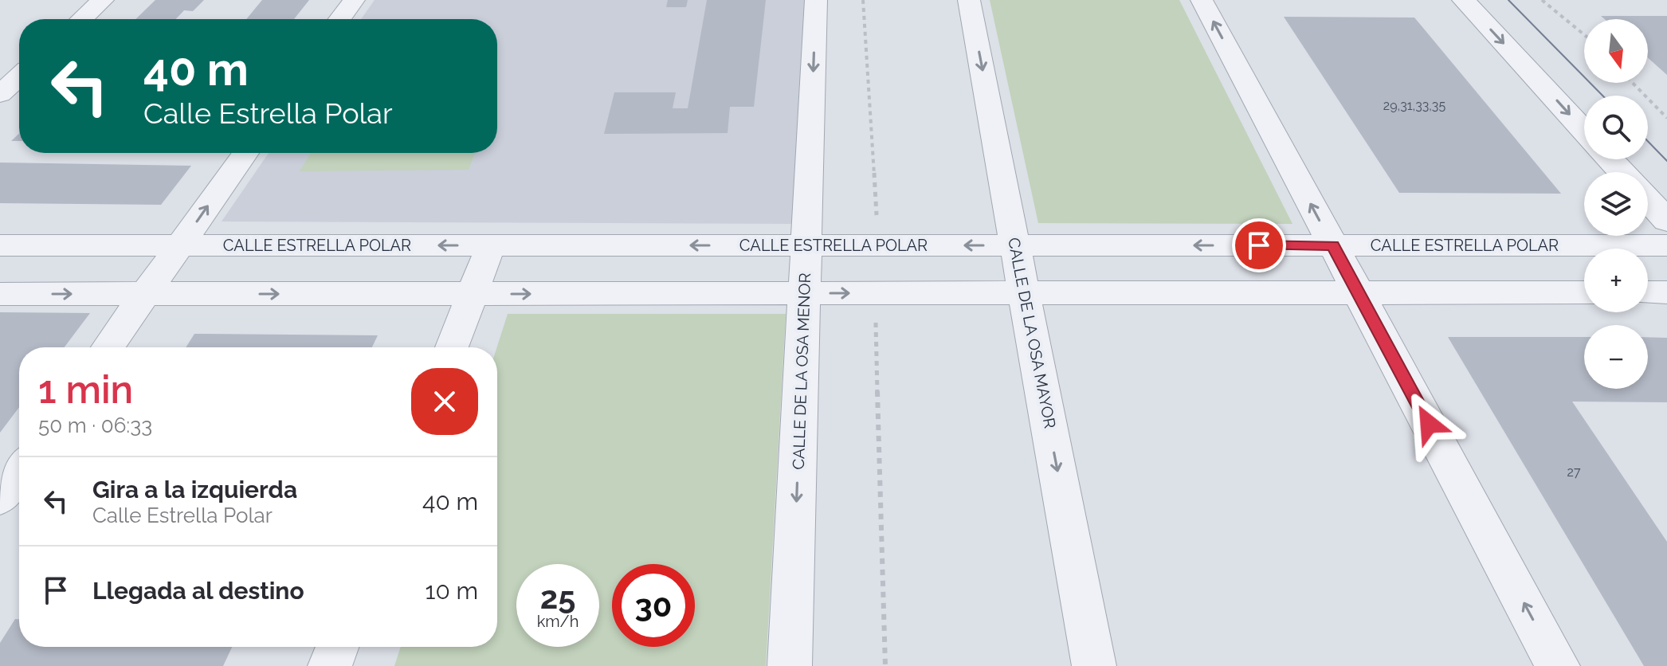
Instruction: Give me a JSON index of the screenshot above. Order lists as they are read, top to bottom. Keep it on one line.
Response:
{"streets":{"street":["CALLE ESTRELLA POLAR","CALLE DE LA OSA MAYOR","CALLE DE LA OSA MENOR"]},"crossings":[["CALLE ESTRELLA POLAR","CALLE DE LA OSA MAYOR"],["CALLE ESTRELLA POLAR","CALLE DE LA OSA MENOR"]],"one_way":["CALLE DE LA OSA MENOR"],"house_numbers":["29,31,33,35","27"],"north":"bottom","page":{"map_buttons":["+","−"],"turn":["40 m","Calle Estrella Polar"],"heading":["1 min","50 m · 06:33"],"list":[{"name":"Gira a la izquierda","note":"Calle Estrella Polar","value":"40 m"},{"name":"Llegada al destino","value":"10 m"}],"speed":"25 km/h","limit":"30"}}
